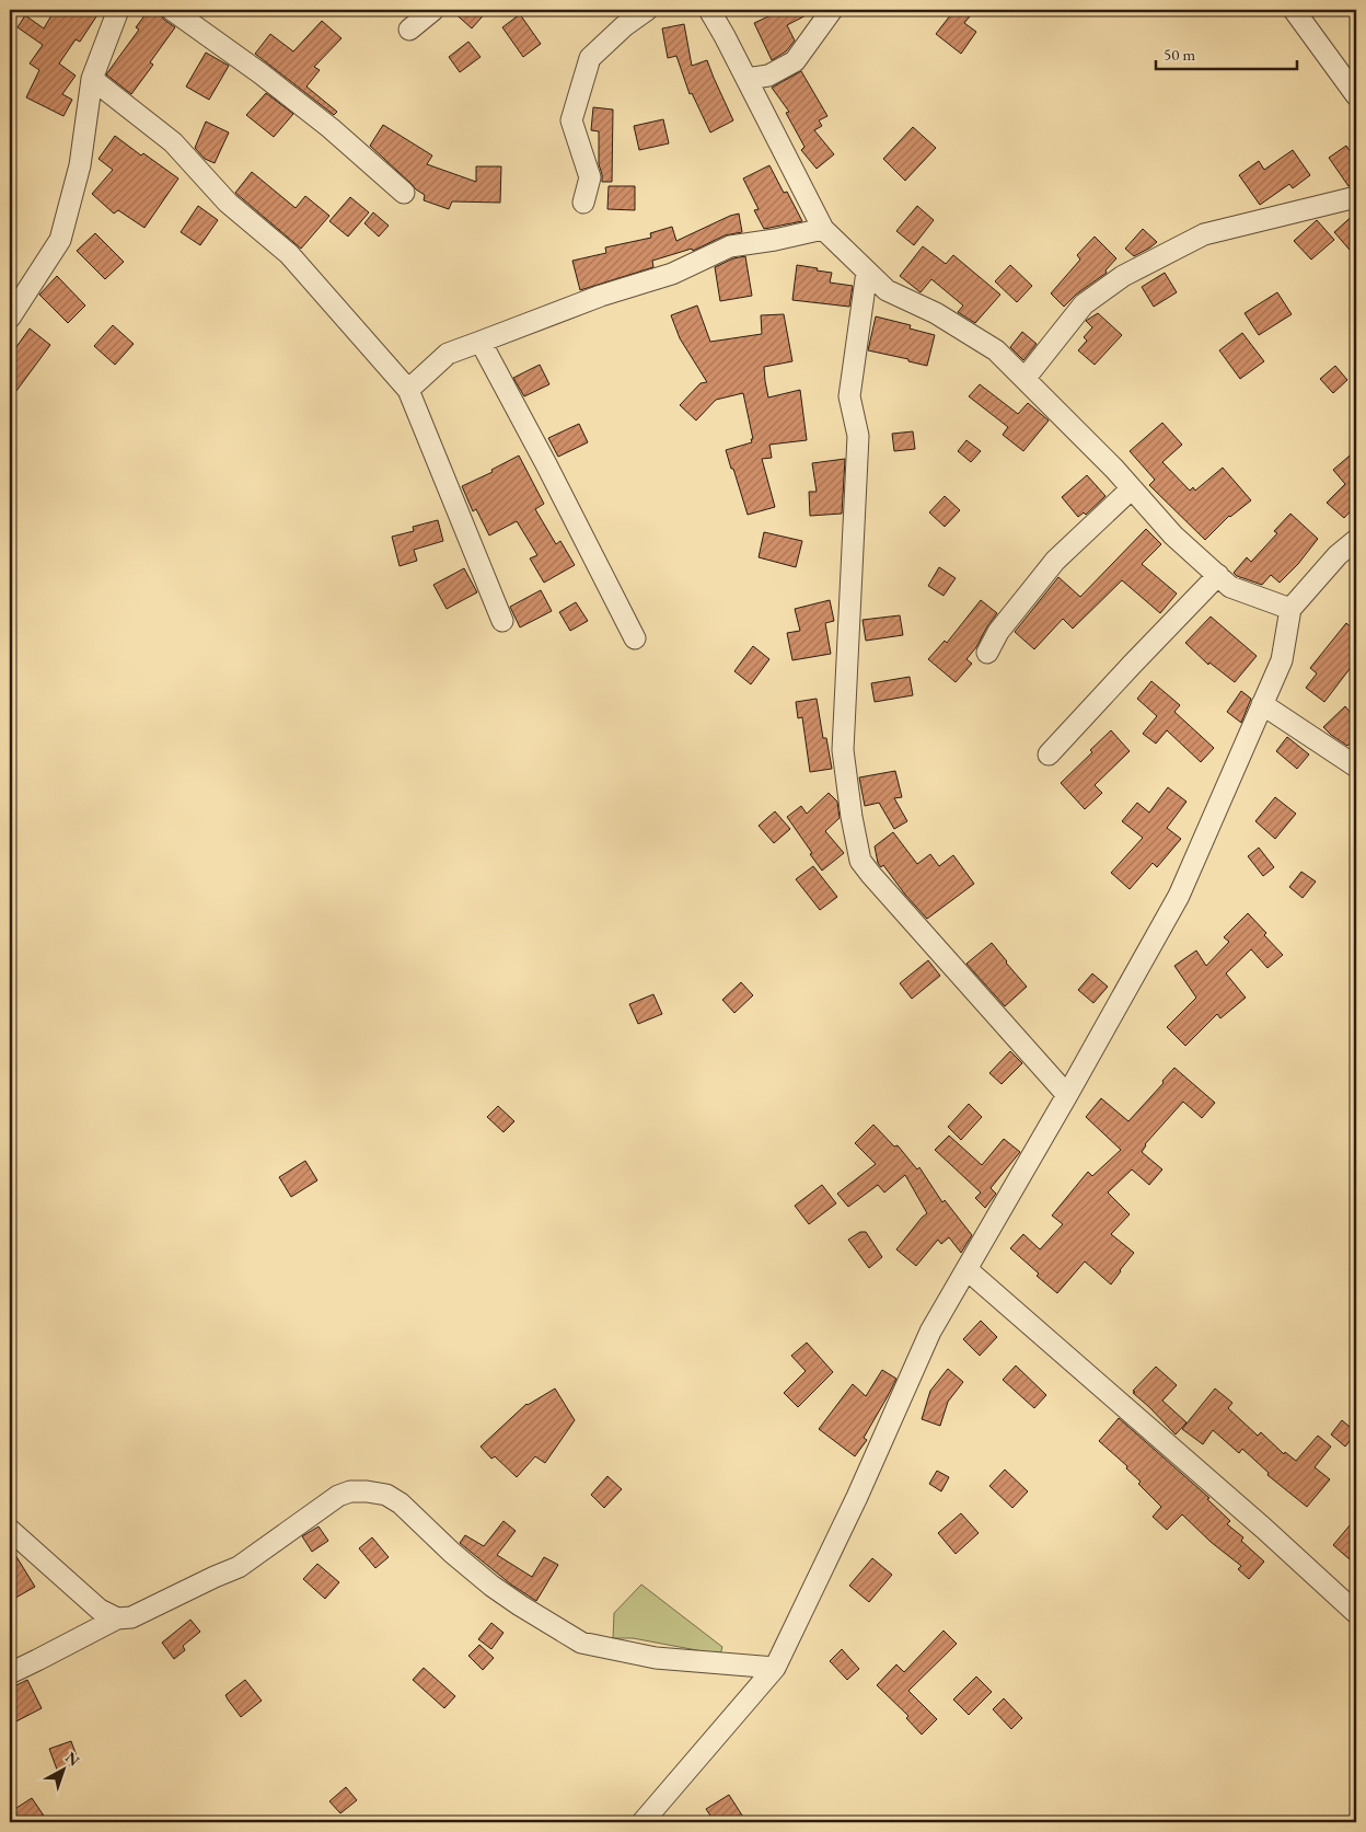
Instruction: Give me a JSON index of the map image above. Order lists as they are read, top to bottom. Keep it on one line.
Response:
{"scale_bar":"50 m","north":"top right"}
